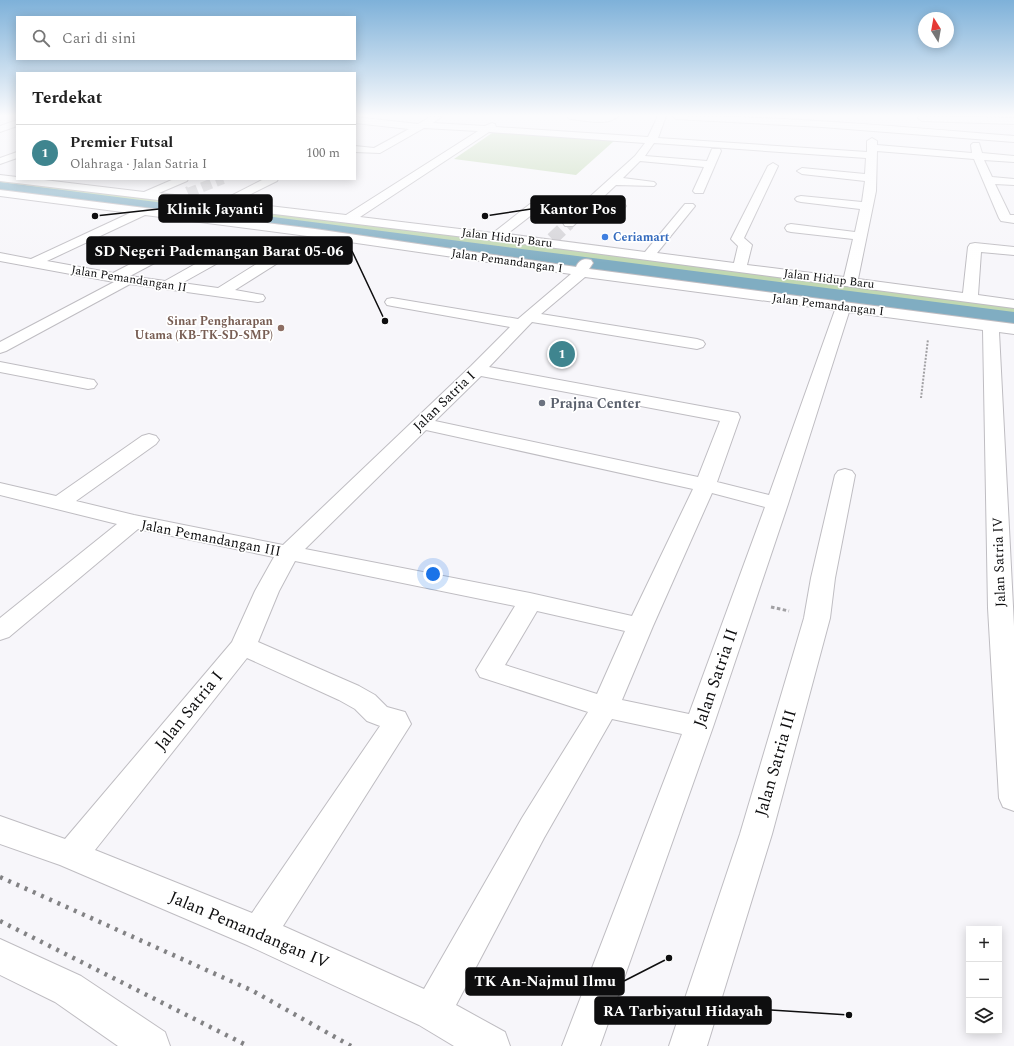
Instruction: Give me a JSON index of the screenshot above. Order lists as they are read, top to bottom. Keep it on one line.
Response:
{"streets":{"street":["Jalan Hidup Baru","Jalan Pemandangan I","Jalan Pemandangan II","Jalan Satria I","Jalan Pemandangan III","Jalan Satria IV","Jalan Satria II","Jalan Satria III","Jalan Pemandangan IV"]},"crossings":[["Jalan Hidup Baru","Jalan Satria I"],["Jalan Pemandangan I","Jalan Satria I"],["Jalan Pemandangan I","Jalan Satria IV"],["Jalan Pemandangan I","Jalan Satria II"],["Jalan Satria I","Jalan Pemandangan III"],["Jalan Satria I","Jalan Pemandangan IV"]],"places":["Klinik Jayanti","Kantor Pos","Ceriamart","SD Negeri Pademangan Barat 05-06","Sinar Pengharapan Utama (KB-TK-SD-SMP)","Prajna Center","TK An-Najmul Ilmu","RA Tarbiyatul Hidayah"],"north":"top","page":{"search":"Cari di sini","heading":"Terdekat","list":[{"mark":"1","name":"Premier Futsal","note":"Olahraga · Jalan Satria I","value":"100 m"}],"pins":"1","map_buttons":["+","−"]}}
